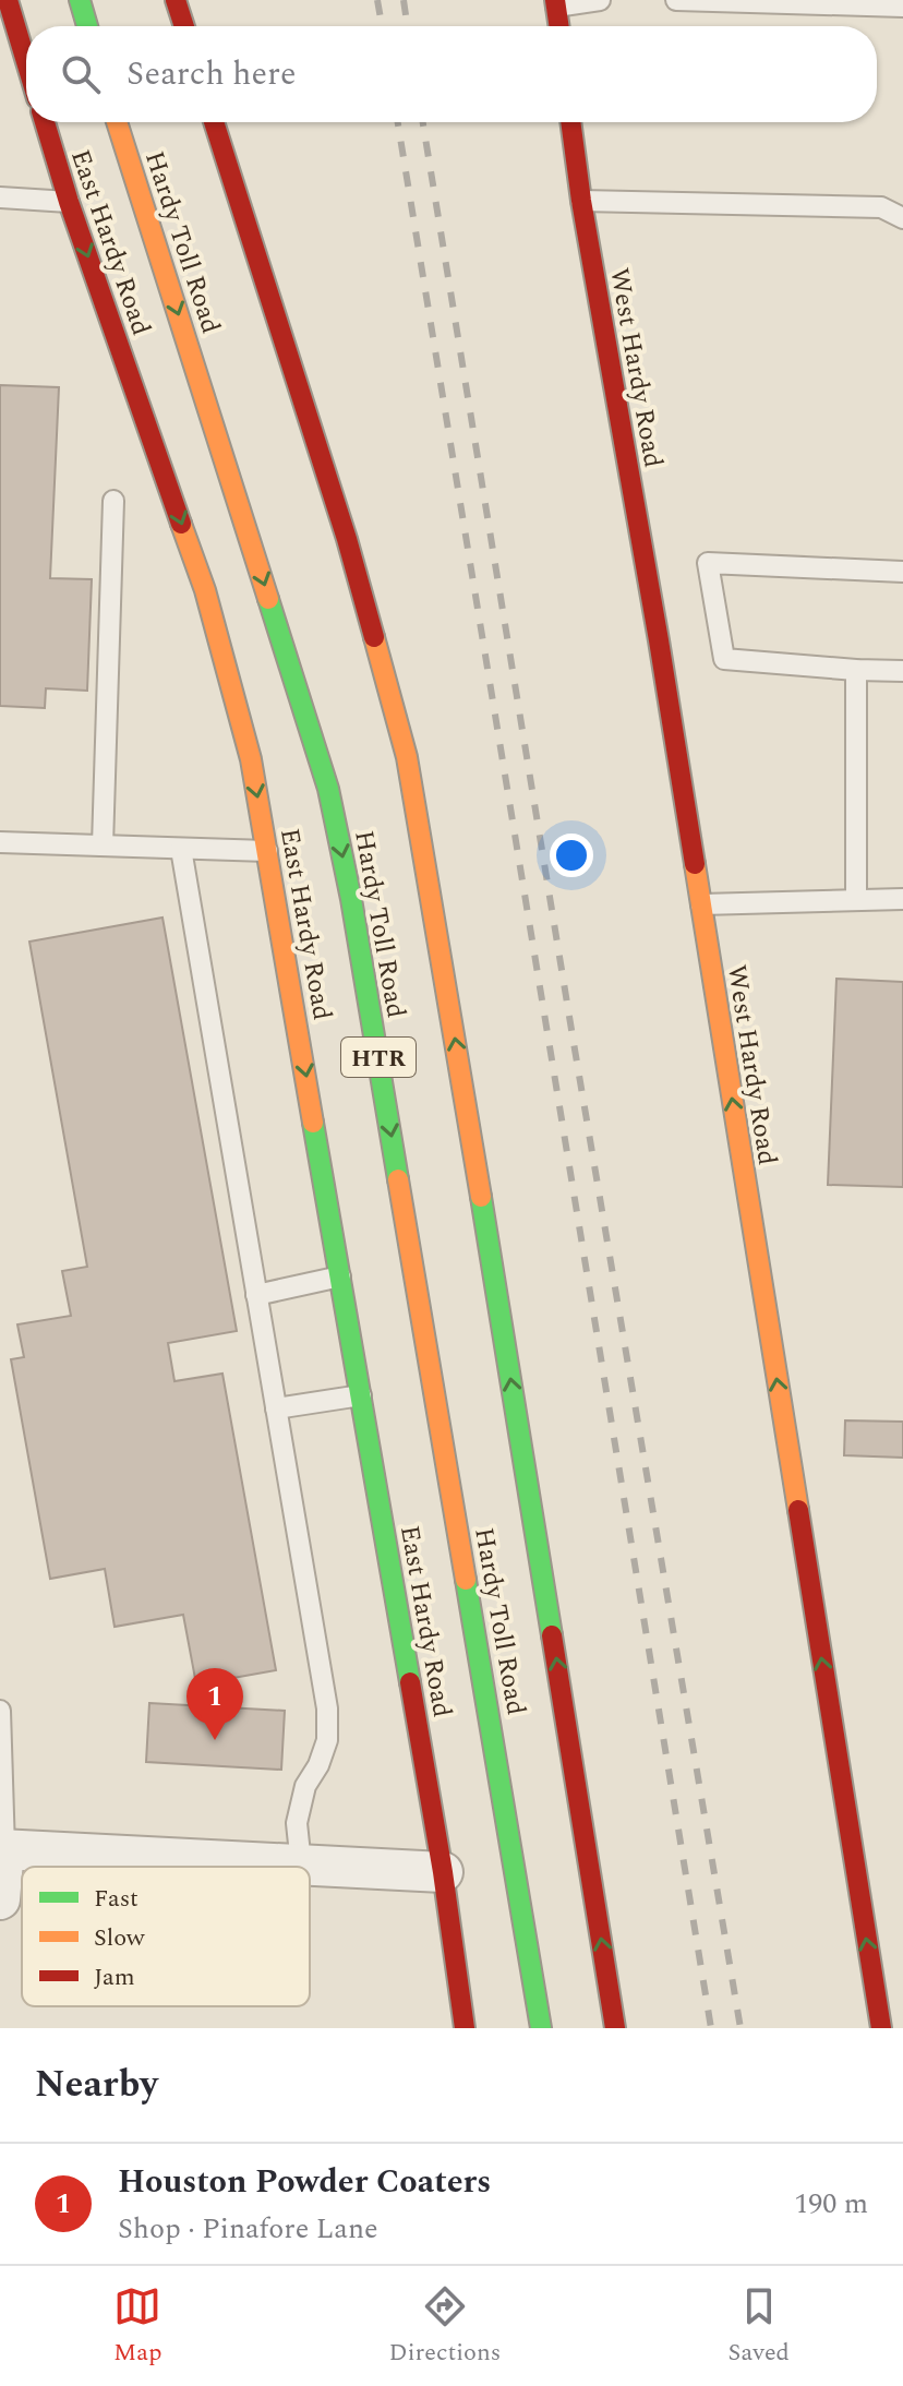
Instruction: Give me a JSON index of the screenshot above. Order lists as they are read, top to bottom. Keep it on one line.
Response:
{"streets":{"main road":["East Hardy Road","Hardy Toll Road","West Hardy Road","HTR"]},"one_way":["East Hardy Road","West Hardy Road"],"legend":["Fast","Slow","Jam"],"page":{"search":"Search here","pins":"1","heading":"Nearby","list":[{"mark":"1","name":"Houston Powder Coaters","note":"Shop · Pinafore Lane","value":"190 m"}],"nav":["Map","Directions","Saved"]}}
